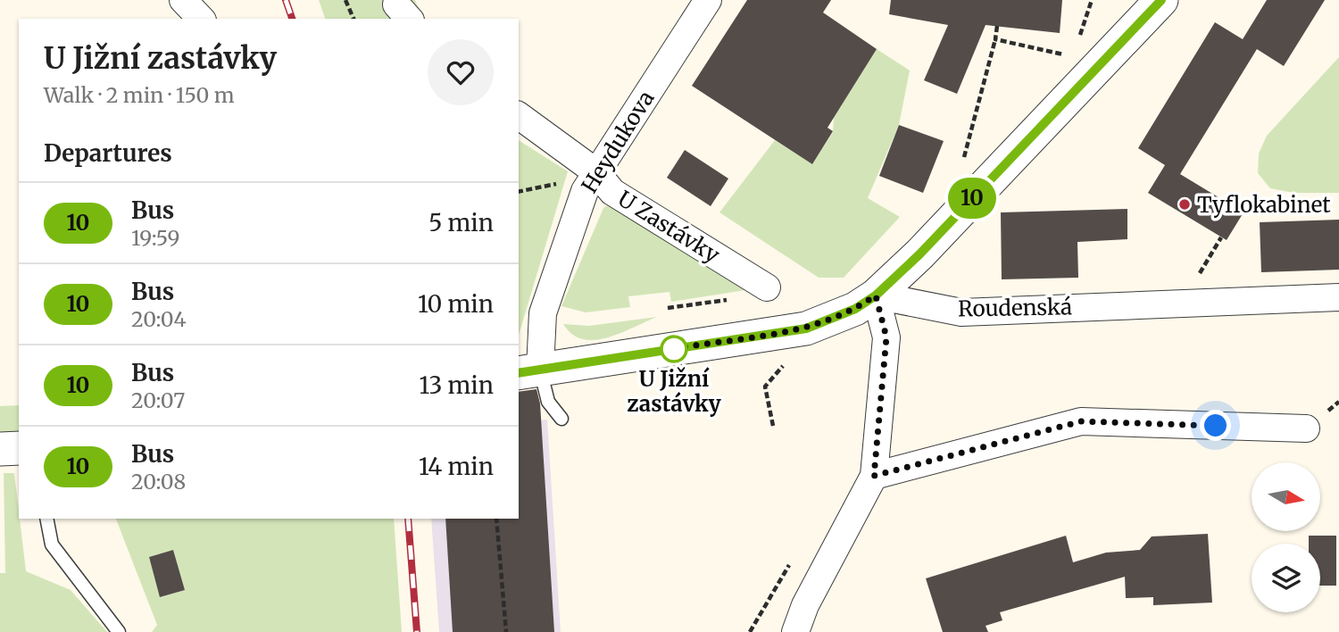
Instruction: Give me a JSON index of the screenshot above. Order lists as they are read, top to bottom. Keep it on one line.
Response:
{"streets":{"street":["Heydukova","U Zastávky","Roudenská"]},"crossings":[["Heydukova","U Zastávky"]],"places":["Tyflokabinet","U Jižní zastávky"],"lines":["bus line 10"],"north":"right","page":{"on_map":"10","heading":[["U Jižní zastávky","Walk · 2 min · 150 m"],"Departures"],"list":[{"mark":"10","name":"Bus","note":"19:59","value":"5 min"},{"mark":"10","name":"Bus","note":"20:04","value":"10 min"},{"mark":"10","name":"Bus","note":"20:07","value":"13 min"},{"mark":"10","name":"Bus","note":"20:08","value":"14 min"}]}}
